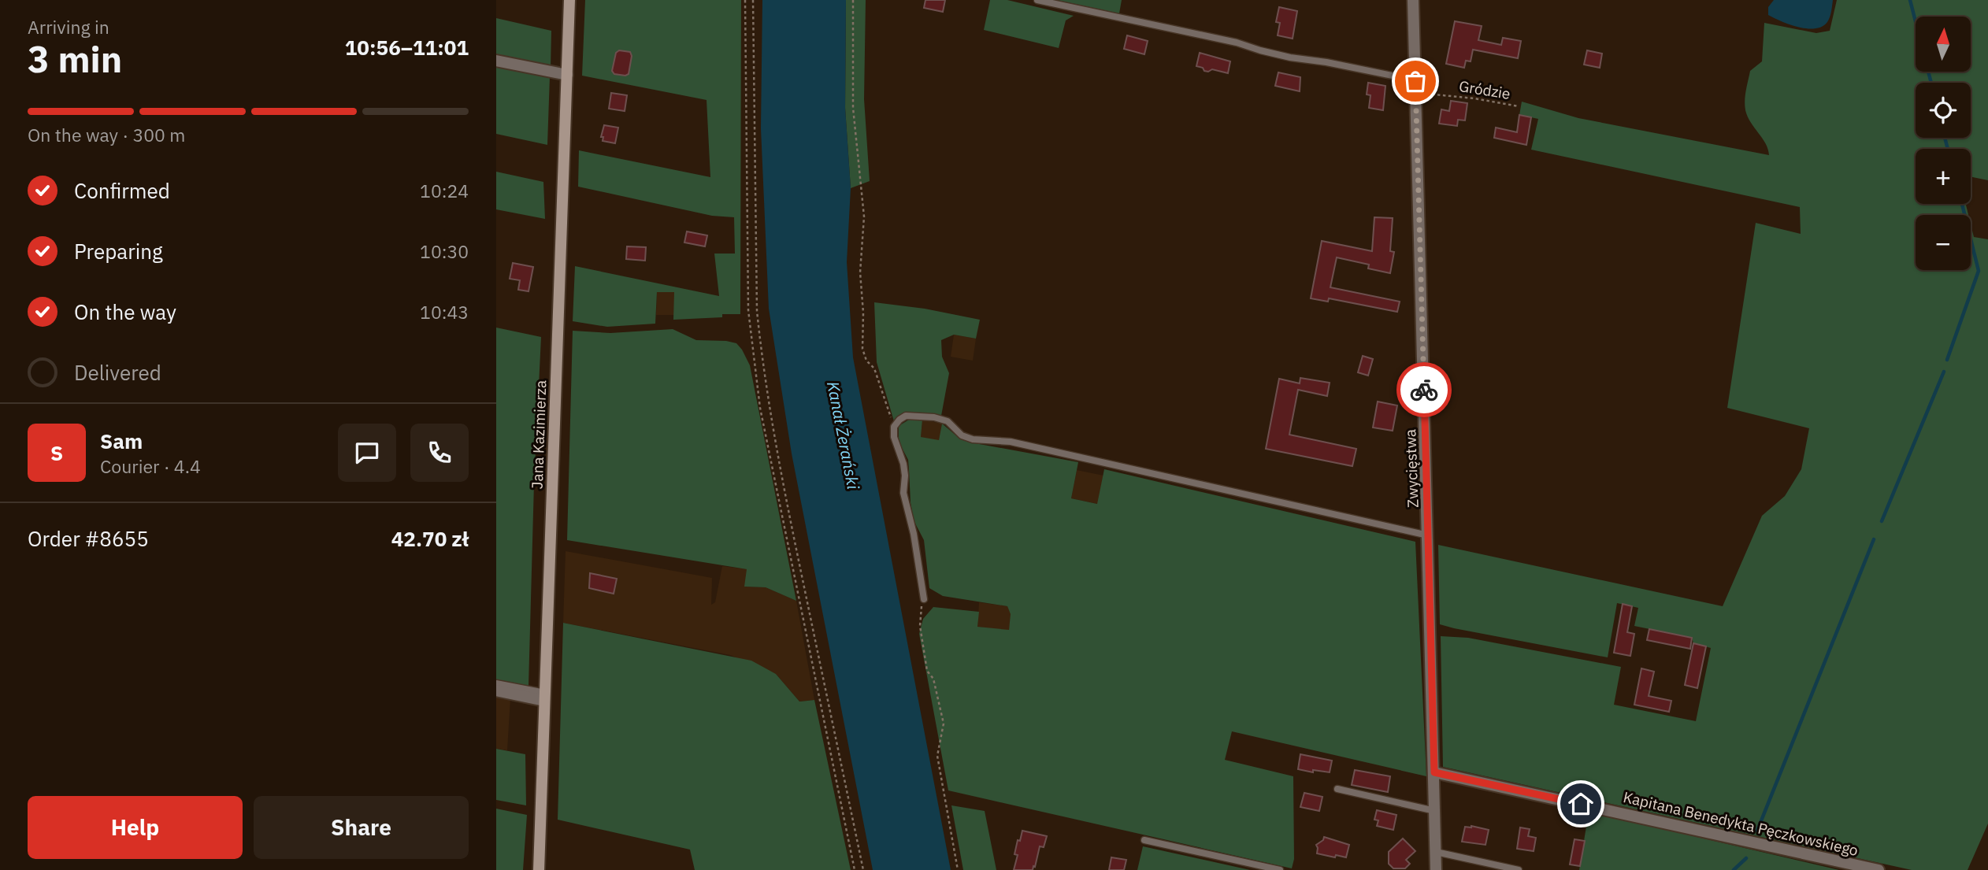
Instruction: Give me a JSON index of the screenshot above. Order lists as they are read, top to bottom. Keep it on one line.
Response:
{"streets":{"main road":["Jana Kazimierza"],"street":["Zwycięstwa","Kapitana Benedykta Pęczkowskiego"],"path":["Gródzie"]},"crossings":[["Gródzie","Zwycięstwa"],["Zwycięstwa","Kapitana Benedykta Pęczkowskiego"]],"water":["Kanał Żerański"],"north":"top","page":{"heading":["3 min","Arriving in","10:56–11:01"],"panel":["Sam","Courier · 4.4","Order #8655","42.70 zł"],"map_buttons":["+","−"],"bar":"On the way · 300 m","list":[["Confirmed","10:24"],["Preparing","10:30"],["On the way","10:43"],"Delivered"],"round":"S","buttons":["Help","Share"]}}
